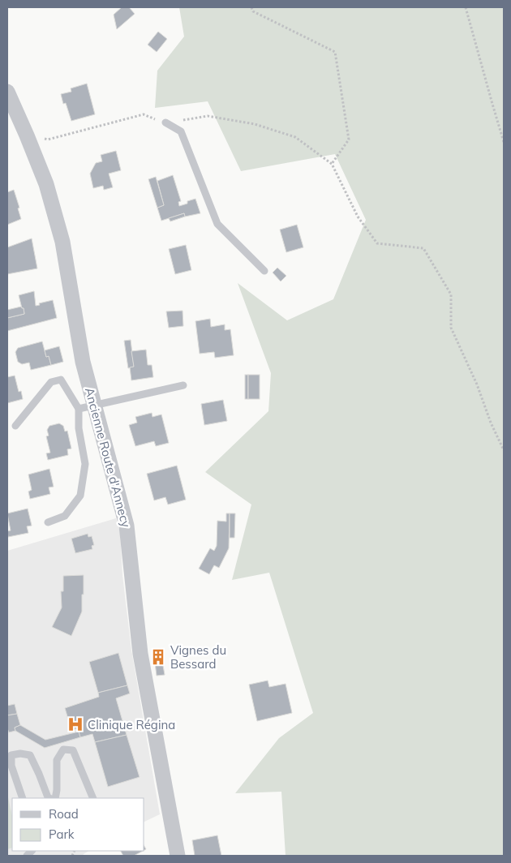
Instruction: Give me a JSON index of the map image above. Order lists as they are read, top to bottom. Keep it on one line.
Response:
{"streets":{"street":["Ancienne Route d'Annecy"]},"places":{"building":["Vignes du Bessard"],"hospital":["Clinique Régina"]},"legend":["Road","Park"]}
